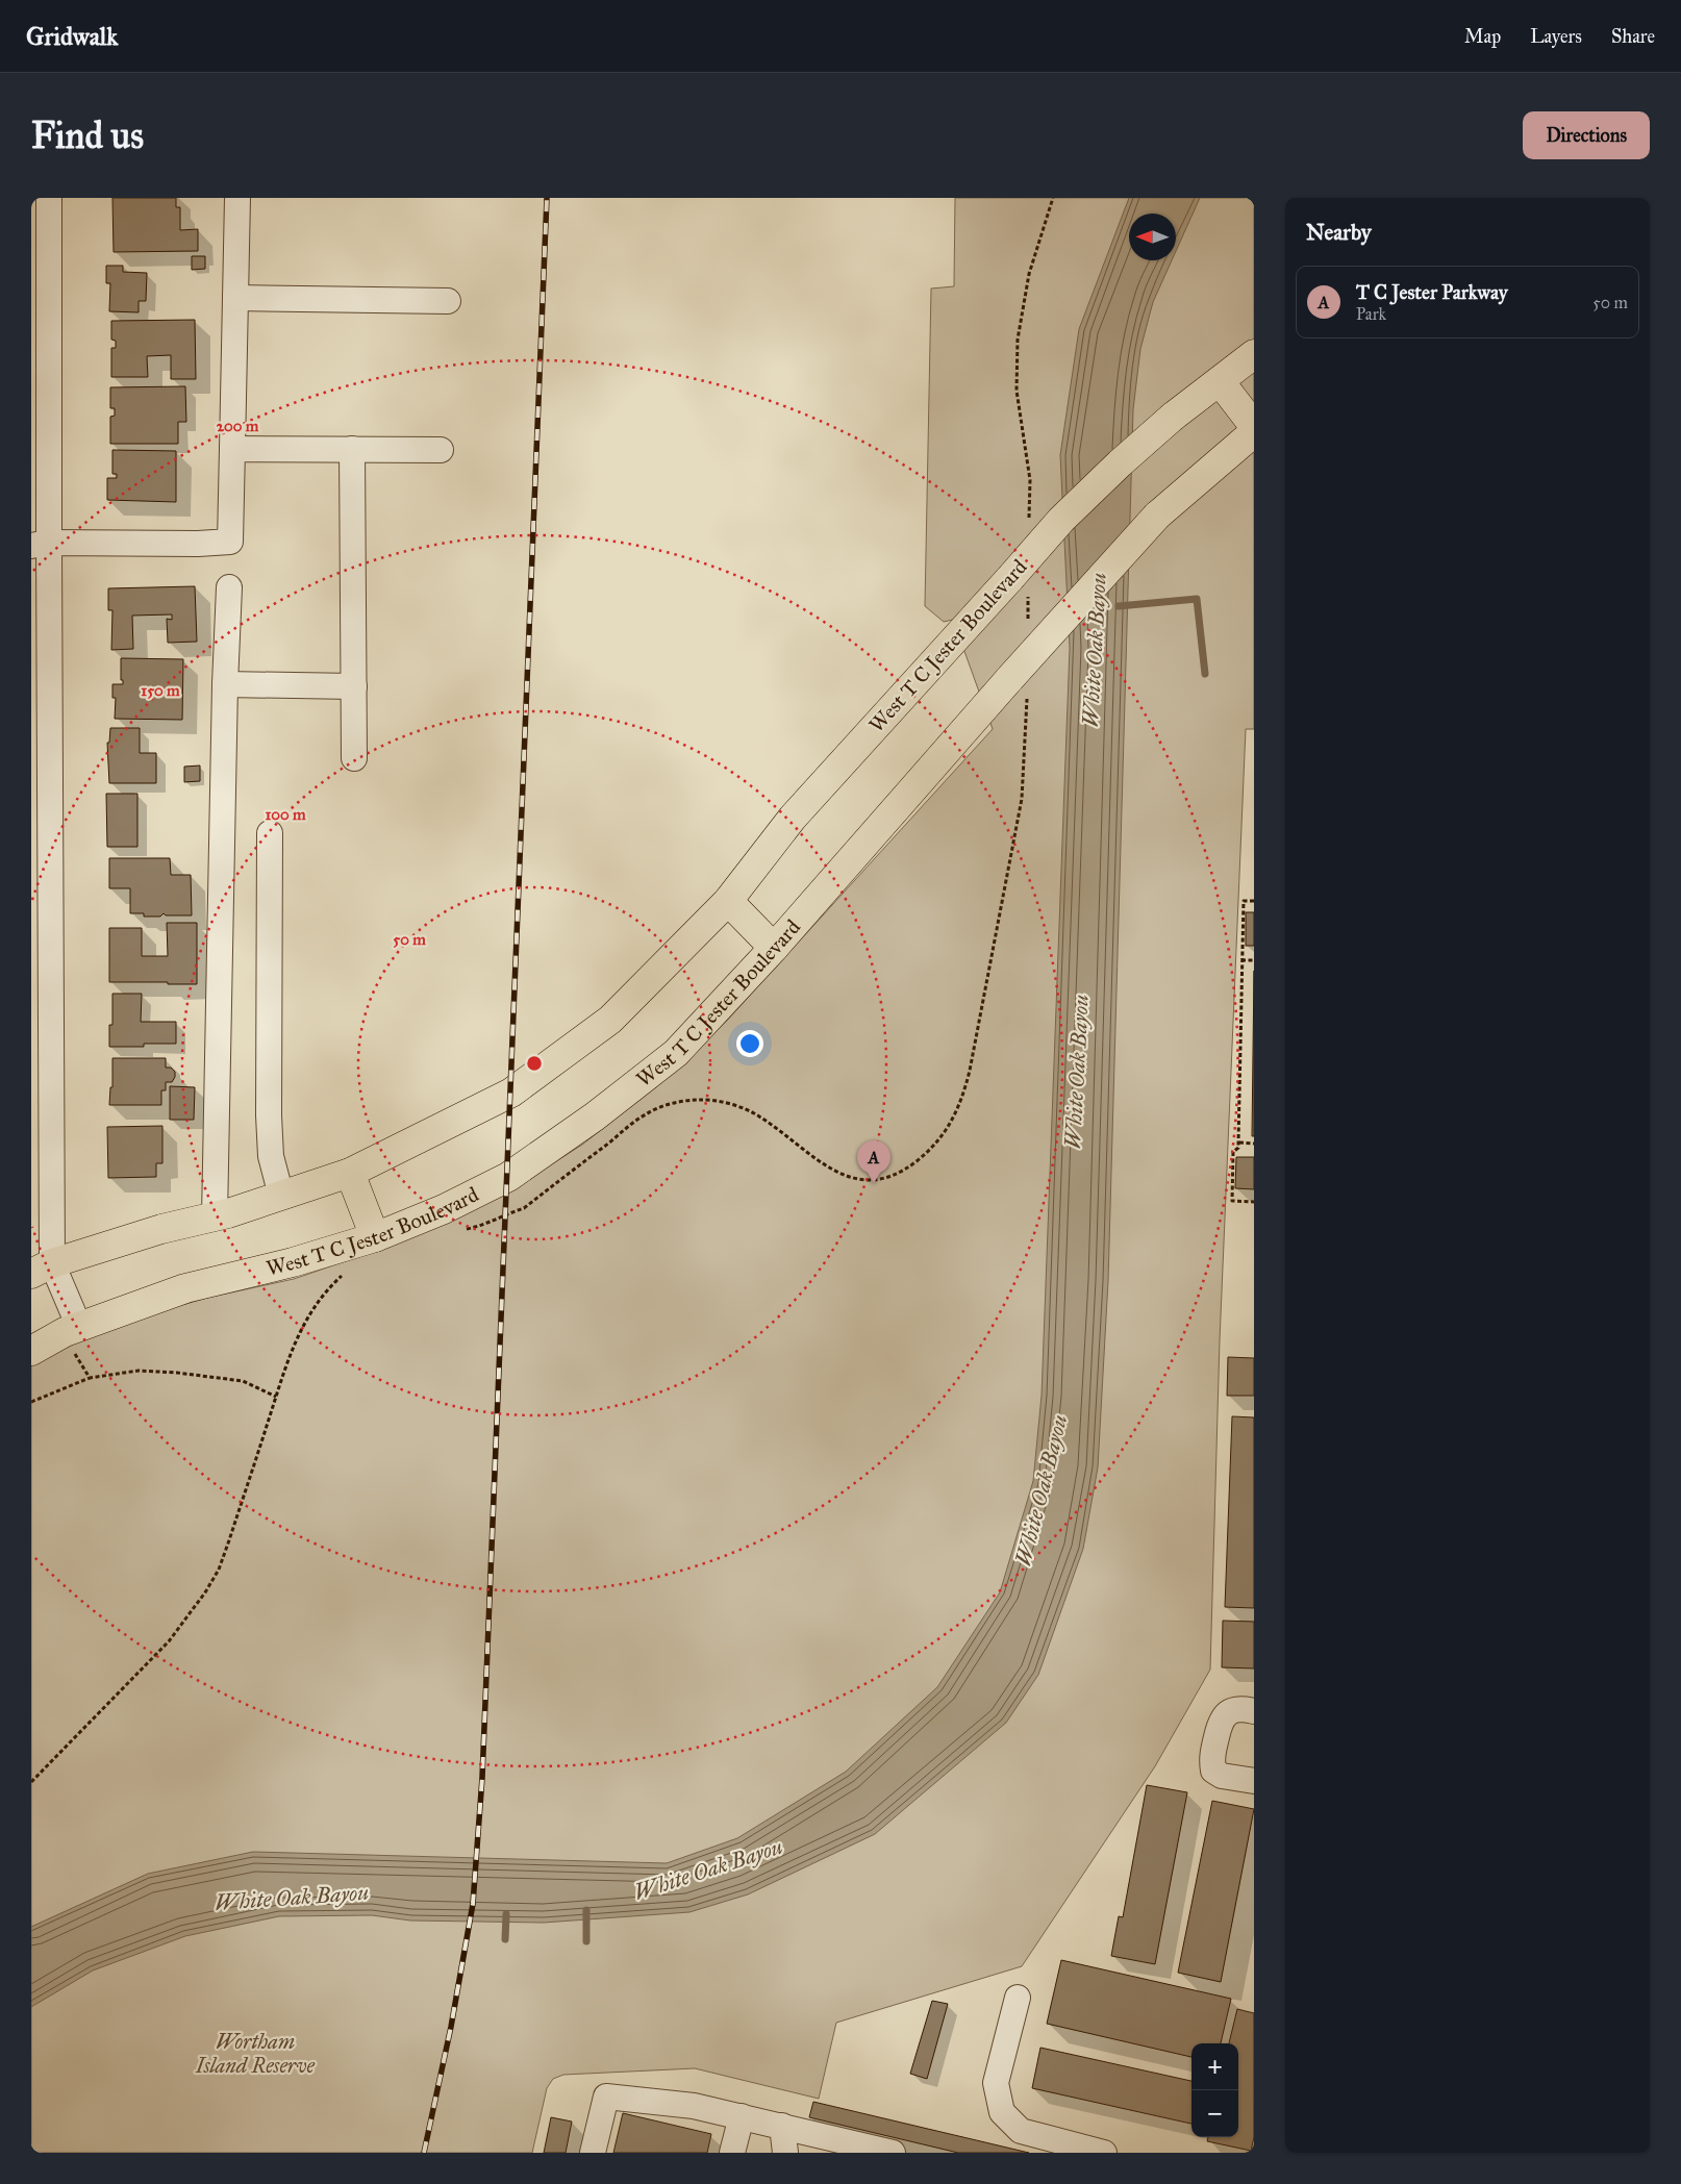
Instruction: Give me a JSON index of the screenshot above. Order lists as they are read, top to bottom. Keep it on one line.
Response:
{"streets":{"main road":["West T C Jester Boulevard"]},"water":["White Oak Bayou"],"parks":["Wortham Island Reserve"],"north":"left","page":{"header":"Gridwalk","nav":["Map","Layers","Share"],"buttons":"Directions","title":"Find us","heading":"Nearby","list":[{"mark":"A","name":"T C Jester Parkway","note":"Park","value":"50 m"}],"pins":"A","map_buttons":["+","−"]},"rings":["200 m","150 m","100 m","50 m"]}
